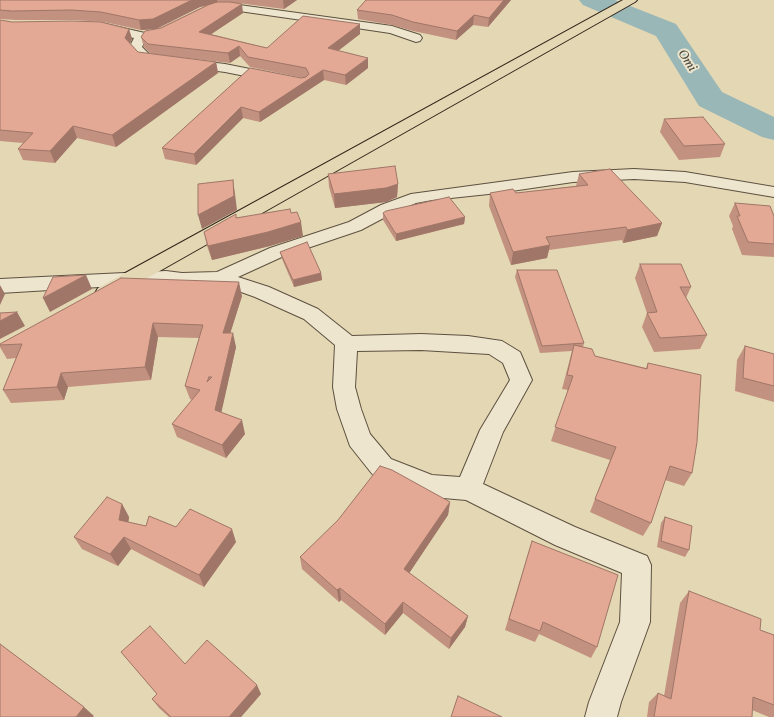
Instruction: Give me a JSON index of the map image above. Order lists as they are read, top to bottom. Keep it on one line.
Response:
{"water":["Omi"]}
